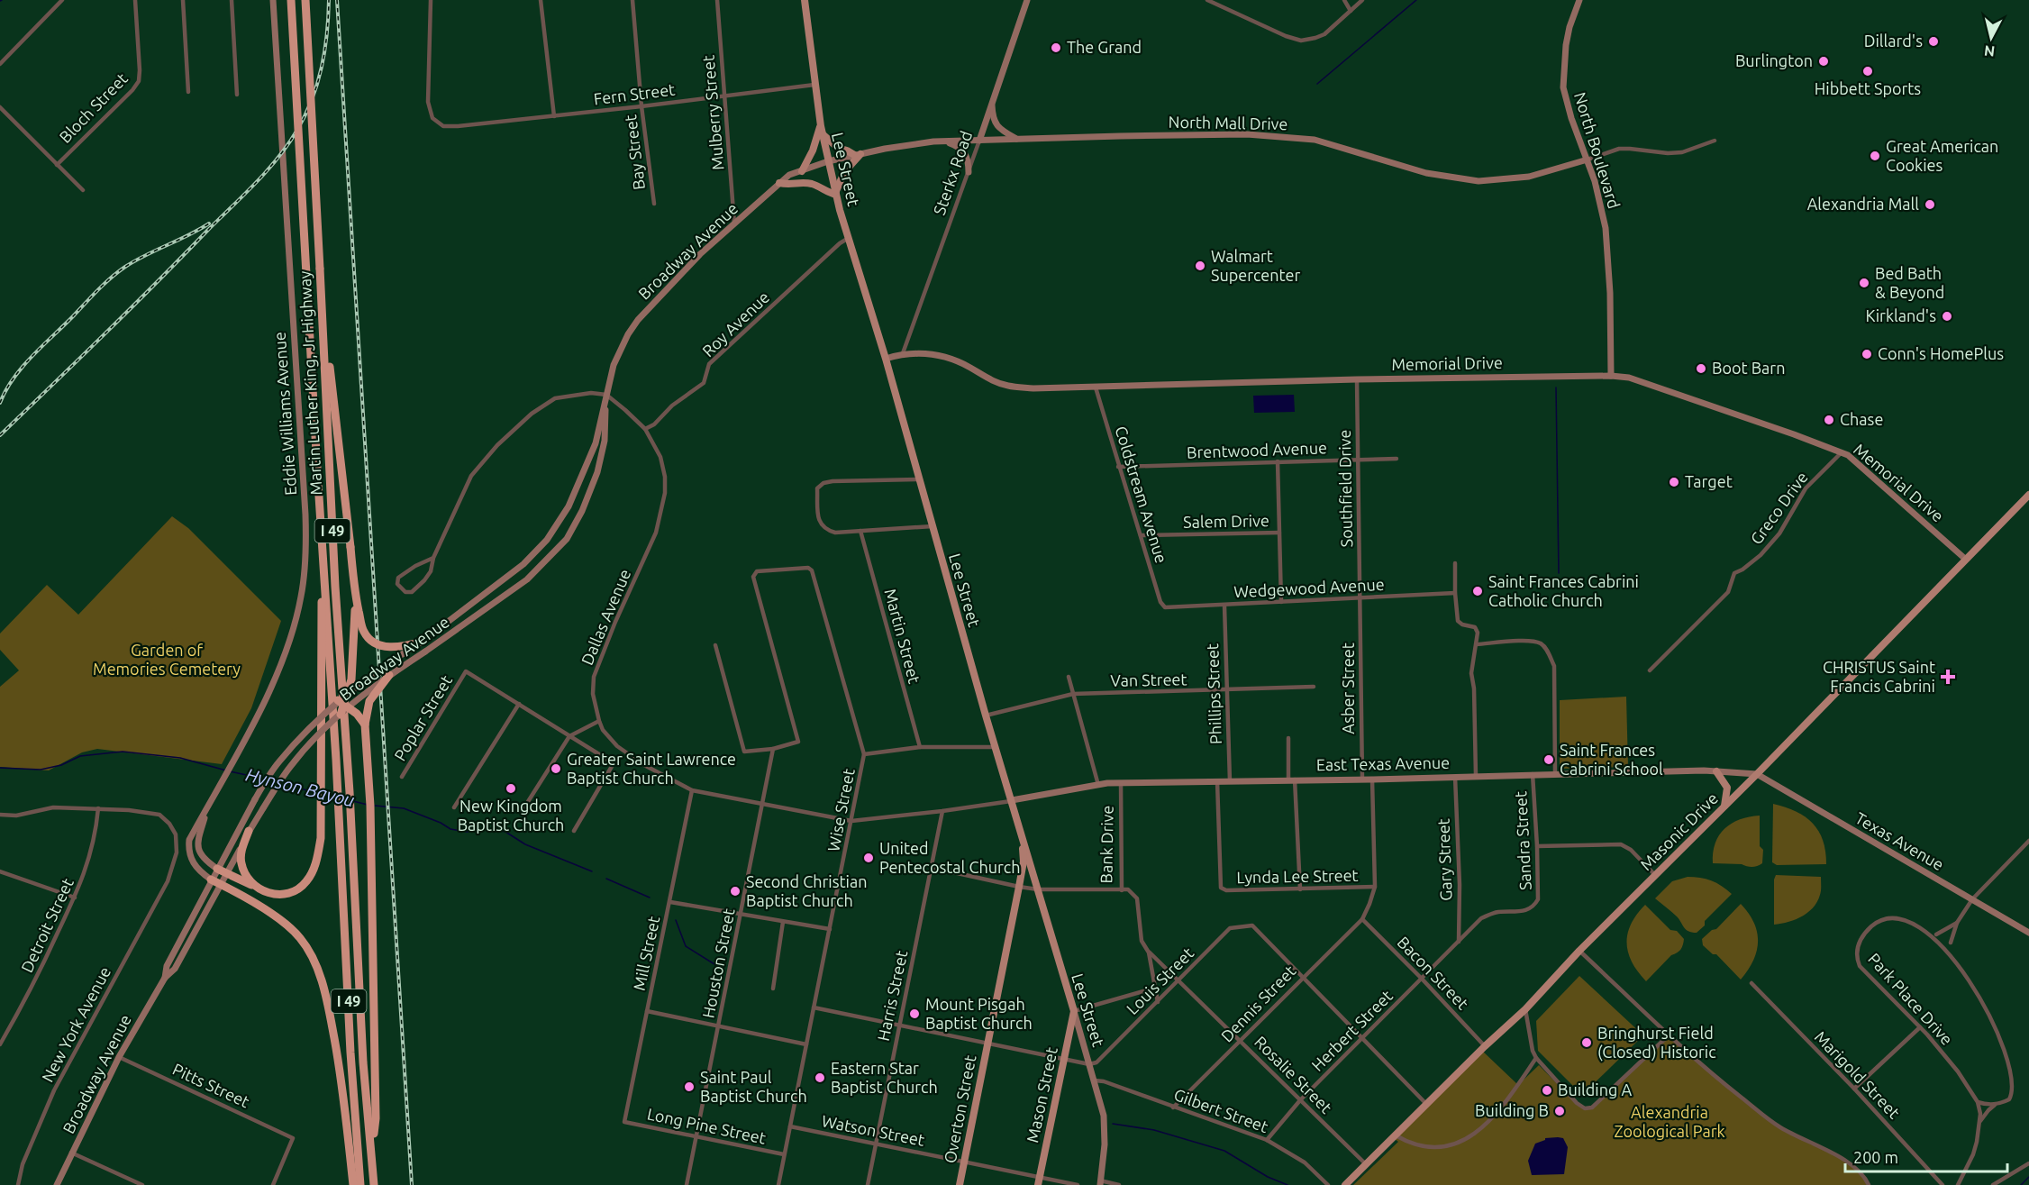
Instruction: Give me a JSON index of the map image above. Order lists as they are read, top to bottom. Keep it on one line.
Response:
{"streets":{"highway":["Martin Luther King, Jr Highway","I 49"],"main road":["Lee Street","Masonic Drive","Mason Street","Overton Street"],"street":["Fern Street","Bloch Street","Mulberry Street","North Mall Drive","North Boulevard","Bay Street","Sterkx Road","Broadway Avenue","Roy Avenue","Memorial Drive","Eddie Williams Avenue","Brentwood Avenue","Southfield Drive","Coldstream Avenue","Greco Drive","Salem Drive","Wedgewood Avenue","Dallas Avenue","Martin Street","Van Street","Asber Street","Phillips Street","Poplar Street","East Texas Avenue","Wise Street","Sandra Street","Texas Avenue","Bank Drive","Gary Street","Lynda Lee Street","Detroit Street","Mill Street","Houston Street","Bacon Street","Louis Street","Harris Street","Park Place Drive","Dennis Street","New York Avenue","Herbert Street","Rosalie Street","Marigold Street","Pitts Street","Gilbert Street","Long Pine Street","Watson Street"]},"crossings":[["Fern Street","Mulberry Street"],["Fern Street","Bay Street"],["Fern Street","Lee Street"],["Mulberry Street","Broadway Avenue"],["North Mall Drive","North Boulevard"],["North Mall Drive","Lee Street"],["North Mall Drive","Sterkx Road"],["North Mall Drive","Broadway Avenue"],["North Boulevard","Memorial Drive"],["Lee Street","Broadway Avenue"],["Lee Street","Roy Avenue"],["Lee Street","Memorial Drive"],["Lee Street","Dallas Avenue"],["Lee Street","Van Street"],["Lee Street","East Texas Avenue"],["Lee Street","Bank Drive"],["Lee Street","Louis Street"],["Lee Street","Mason Street"],["Lee Street","Overton Street"],["Lee Street","Gilbert Street"],["Sterkx Road","Memorial Drive"],["Broadway Avenue","Eddie Williams Avenue"],["Broadway Avenue","Dallas Avenue"],["Broadway Avenue","Pitts Street"],["Roy Avenue","Dallas Avenue"],["Memorial Drive","Southfield Drive"],["Memorial Drive","Coldstream Avenue"],["Memorial Drive","Greco Drive"],["Memorial Drive","Masonic Drive"],["Brentwood Avenue","Southfield Drive"],["Brentwood Avenue","Coldstream Avenue"],["Southfield Drive","Wedgewood Avenue"],["Southfield Drive","Asber Street"],["Coldstream Avenue","Salem Drive"],["Coldstream Avenue","Wedgewood Avenue"],["Wedgewood Avenue","Asber Street"],["Wedgewood Avenue","Phillips Street"],["Dallas Avenue","East Texas Avenue"],["Dallas Avenue","Wise Street"],["Dallas Avenue","Mill Street"],["Dallas Avenue","Houston Street"],["Dallas Avenue","Harris Street"],["Van Street","Phillips Street"],["Asber Street","East Texas Avenue"],["Phillips Street","East Texas Avenue"],["East Texas Avenue","Masonic Drive"],["East Texas Avenue","Sandra Street"],["East Texas Avenue","Texas Avenue"],["East Texas Avenue","Bank Drive"],["East Texas Avenue","Gary Street"],["East Texas Avenue","Lynda Lee Street"],["Wise Street","Houston Street"],["Wise Street","Long Pine Street"],["Wise Street","Watson Street"],["Masonic Drive","Texas Avenue"],["Masonic Drive","Bacon Street"],["Masonic Drive","Rosalie Street"],["Sandra Street","Herbert Street"],["Bank Drive","Harris Street"],["Bank Drive","Overton Street"],["Gary Street","Herbert Street"],["Detroit Street","New York Avenue"],["Mill Street","Long Pine Street"],["Houston Street","Long Pine Street"],["Bacon Street","Dennis Street"],["Bacon Street","Herbert Street"],["Louis Street","Dennis Street"],["Louis Street","Rosalie Street"],["Harris Street","Watson Street"],["Dennis Street","Rosalie Street"],["Dennis Street","Gilbert Street"],["Herbert Street","Rosalie Street"],["Herbert Street","Gilbert Street"],["Mason Street","Watson Street"],["Overton Street","Watson Street"]],"water":["Hynson Bayou"],"parks":["Garden of Memories Cemetery","Alexandria Zoological Park"],"places":{"other":["Dillard's","The Grand","Burlington","Hibbett Sports","Great American Cookies","Alexandria Mall","Walmart Supercenter","Bed Bath & Beyond","Kirkland's","Conn's HomePlus","Boot Barn","Chase","Target","Saint Frances Cabrini Catholic Church","Saint Frances Cabrini School","Greater Saint Lawrence Baptist Church","New Kingdom Baptist Church","United Pentecostal Church","Second Christian Baptist Church","Mount Pisgah Baptist Church","Bringhurst Field (Closed) Historic","Eastern Star Baptist Church","Saint Paul Baptist Church","Building A","Building B"],"health":["CHRISTUS Saint Francis Cabrini"]},"scale_bar":"200 m","north":"bottom"}
